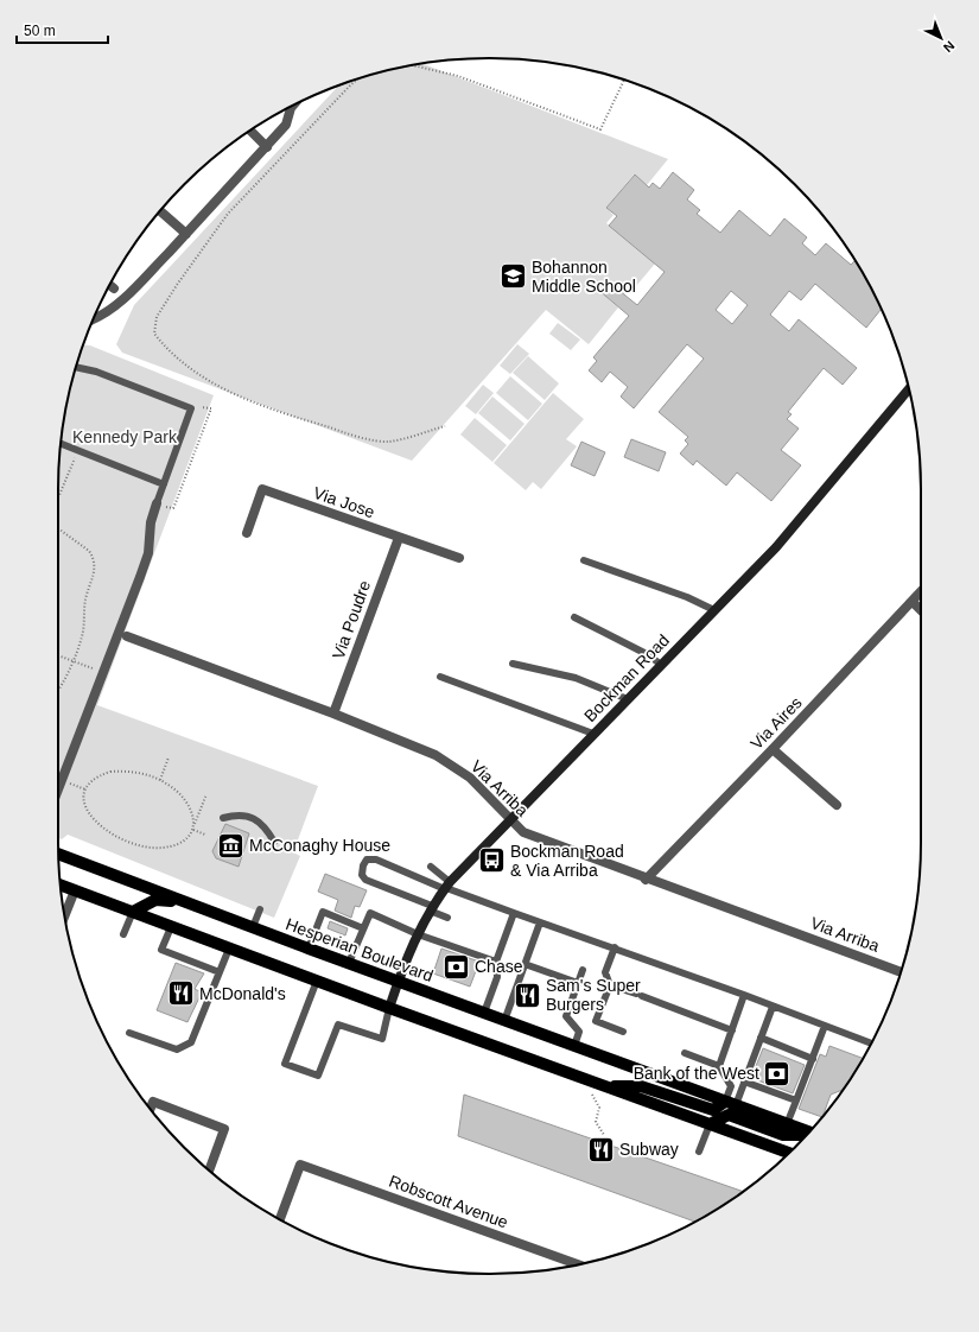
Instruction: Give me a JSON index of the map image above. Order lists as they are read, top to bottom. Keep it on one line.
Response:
{"streets":{"main road":["Hesperian Boulevard"],"street":["Via Jose","Via Poudre","Bockman Road","Via Aires","Via Arriba","Robscott Avenue"]},"crossings":[["Via Jose","Via Poudre"],["Via Poudre","Via Arriba"],["Bockman Road","Via Arriba"],["Bockman Road","Hesperian Boulevard"],["Via Aires","Via Arriba"]],"parks":["Kennedy Park"],"places":{"school or university":["Bohannon Middle School"],"museum":["McConaghy House"],"bus stop":["Bockman Road & Via Arriba"],"bank":["Chase","Bank of the West"],"restaurant":["McDonald's","Sam's Super Burgers","Subway"]},"scale_bar":"50 m","north":"bottom right"}
